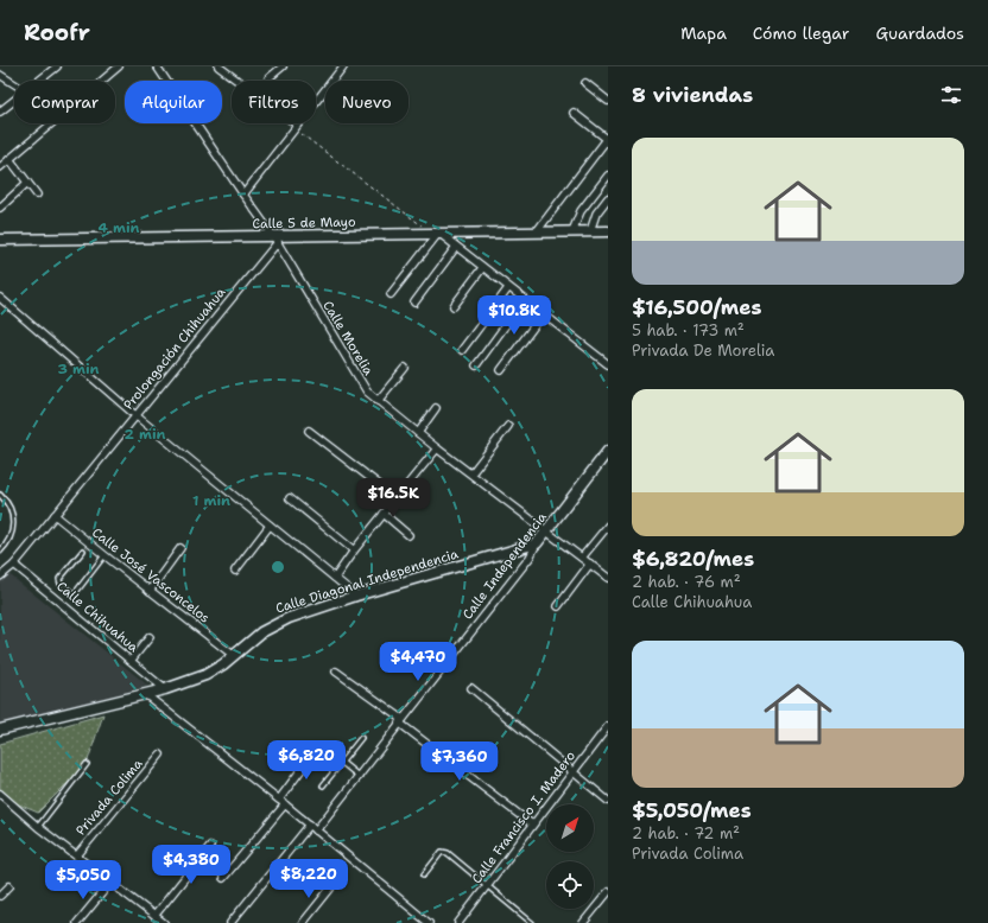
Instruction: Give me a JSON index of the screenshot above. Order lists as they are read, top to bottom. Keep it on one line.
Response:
{"streets":{"main road":["Calle 5 de Mayo","Calle Independencia","Calle Diagonal Independencia"],"street":["Calle Morelia","Prolongación Chihuahua","Calle José Vasconcelos","Calle Chihuahua","Privada Colima","Calle Francisco I. Madero"]},"crossings":[["Calle 5 de Mayo","Calle Morelia"],["Calle 5 de Mayo","Prolongación Chihuahua"],["Calle Morelia","Prolongación Chihuahua"],["Calle Morelia","Calle Independencia"],["Prolongación Chihuahua","Calle José Vasconcelos"],["Prolongación Chihuahua","Calle Chihuahua"],["Calle Independencia","Calle Diagonal Independencia"],["Calle José Vasconcelos","Calle Diagonal Independencia"],["Calle Diagonal Independencia","Calle Chihuahua"]],"north":"top right","page":{"header":"Roofr","nav":["Mapa","Cómo llegar","Guardados"],"heading":"8 viviendas","chip":["Comprar","Alquilar","Filtros","Nuevo"],"list":[{"name":"$16,500/mes","note":"5 hab. · 173 m² · Privada De Morelia"},{"name":"$6,820/mes","note":"2 hab. · 76 m² · Calle Chihuahua"},{"name":"$5,050/mes","note":"2 hab. · 72 m² · Privada Colima"}],"price":["$10.8K","$16.5K","$4,470","$6,820","$7,360","$4,380","$8,220","$5,050"]},"rings":["4 min","3 min","2 min","1 min"]}
